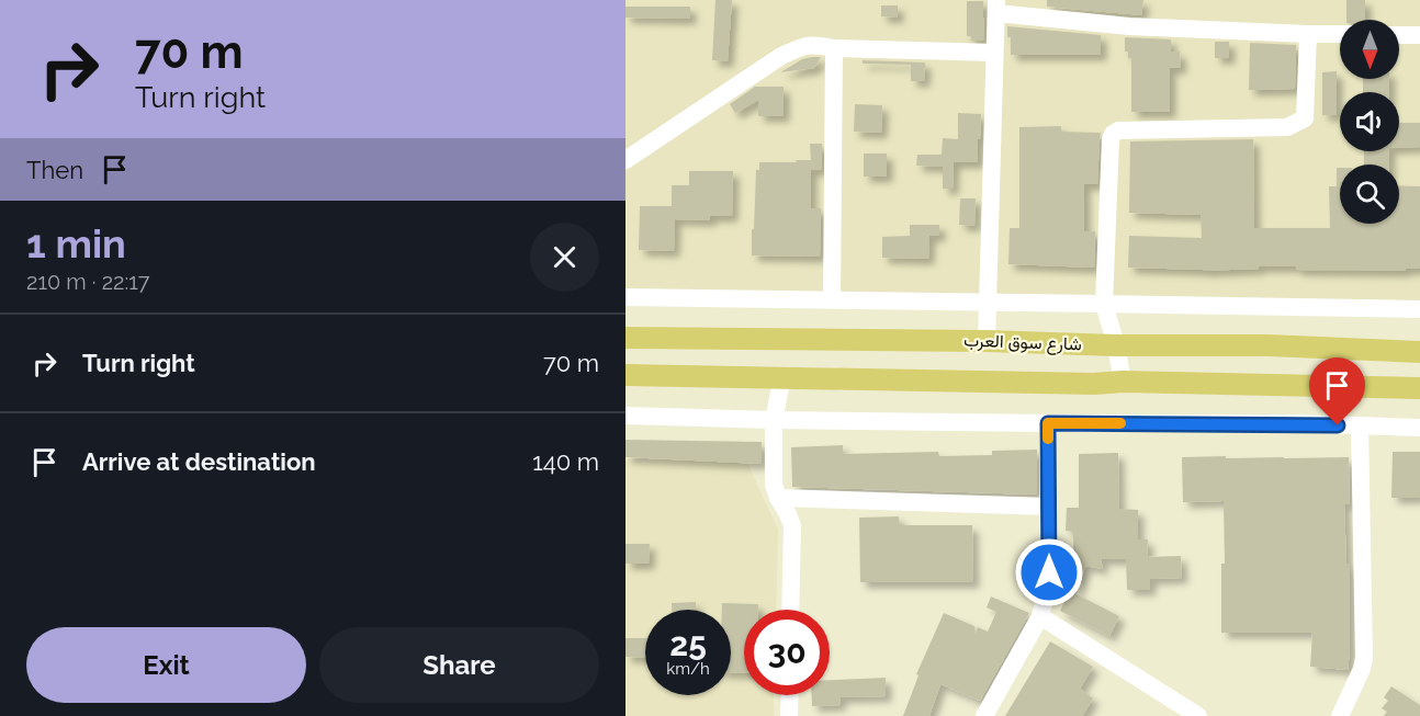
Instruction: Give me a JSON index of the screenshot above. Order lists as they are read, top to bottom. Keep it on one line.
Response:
{"streets":{"main road":["شارع سوق العرب"]},"north":"bottom","page":{"turn":["70 m","Turn right"],"then":"Then","heading":["1 min","210 m · 22:17"],"list":[{"name":"Turn right","value":"70 m"},{"name":"Arrive at destination","value":"140 m"}],"speed":"25 km/h","limit":"30","buttons":["Exit","Share"]}}
